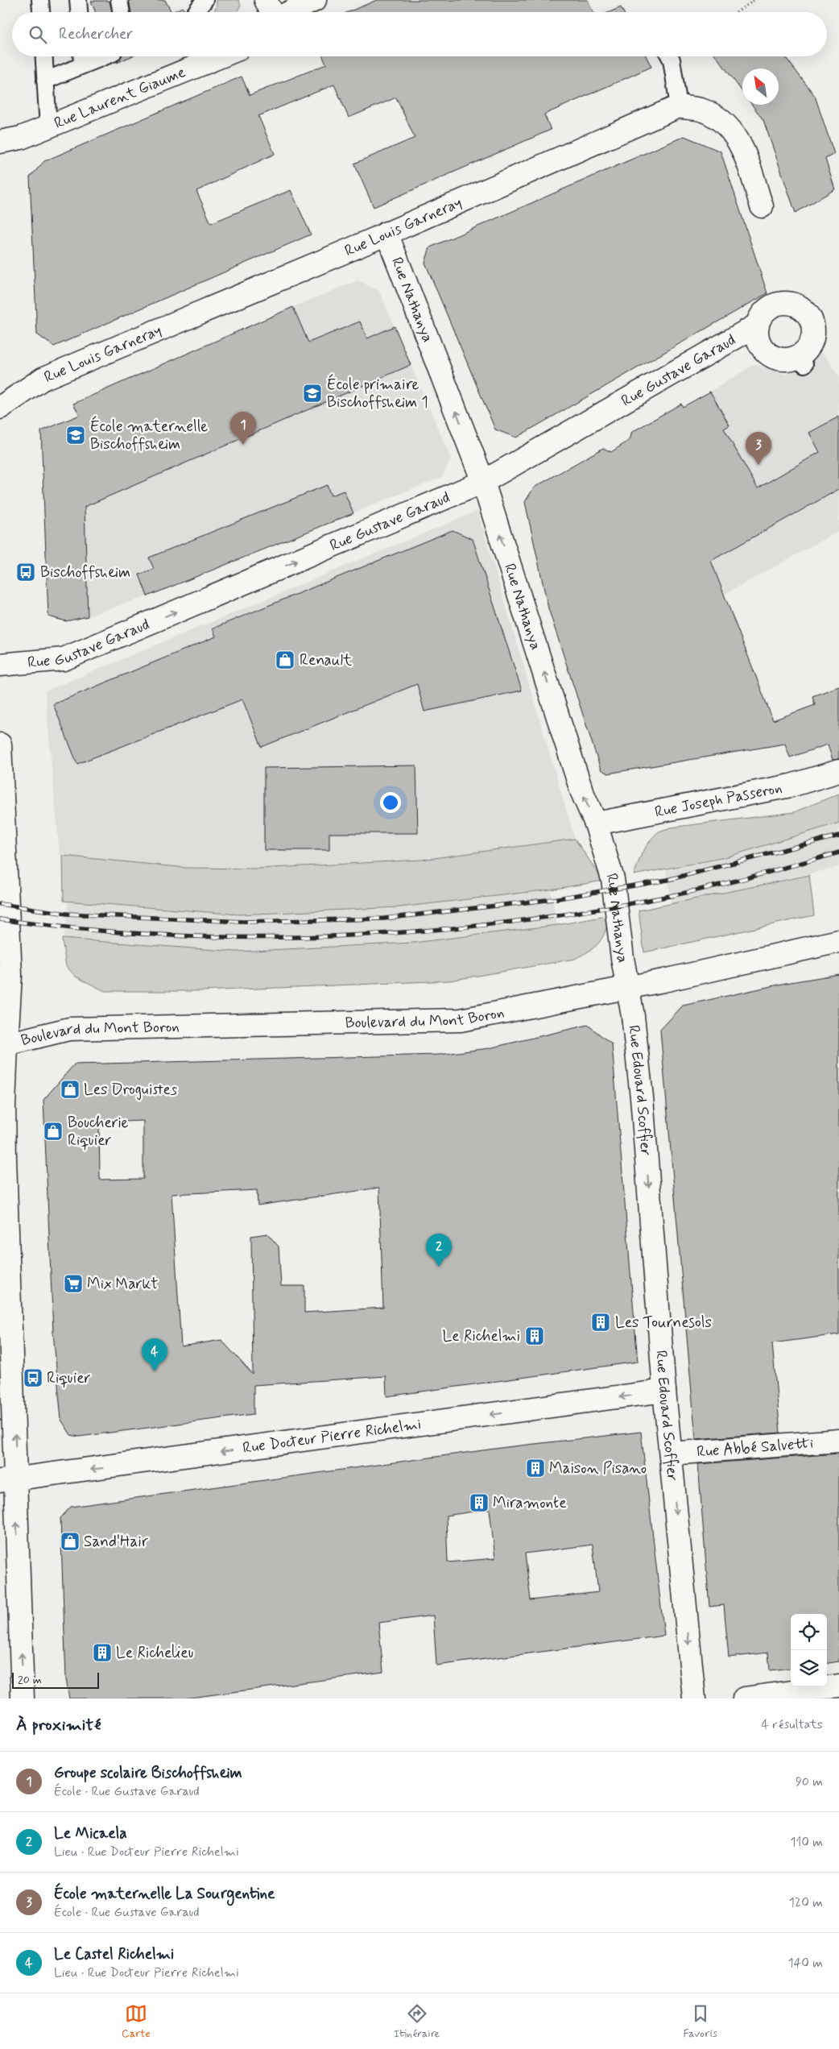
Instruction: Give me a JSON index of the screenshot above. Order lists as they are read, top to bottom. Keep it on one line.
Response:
{"streets":{"street":["Rue Laurent Giaume","Rue Louis Garneray","Rue Nathanya","Rue Gustave Garaud","Rue Joseph Passeron","Boulevard du Mont Boron","Rue Edouard Scoffier","Rue Docteur Pierre Richelmi","Rue Abbé Salvetti"]},"crossings":[["Rue Louis Garneray","Rue Nathanya"],["Rue Nathanya","Rue Gustave Garaud"],["Rue Nathanya","Rue Joseph Passeron"],["Rue Nathanya","Boulevard du Mont Boron"],["Rue Nathanya","Rue Edouard Scoffier"],["Boulevard du Mont Boron","Rue Edouard Scoffier"],["Rue Edouard Scoffier","Rue Docteur Pierre Richelmi"],["Rue Edouard Scoffier","Rue Abbé Salvetti"]],"one_way":["Rue Nathanya","Rue Gustave Garaud","Rue Edouard Scoffier","Rue Docteur Pierre Richelmi"],"places":{"school or university":["École primaire Bischoffsheim 1","École maternelle Bischoffsheim"],"bus stop":["Bischoffsheim","Riquier"],"shop":["Renault","Les Droguistes","Boucherie Riquier","Sand'Hair"],"supermarket":["Mix Markt"],"building":["Les Tournesols","Le Richelmi","Maison Pisano","Miramonte","Le Richelieu"]},"scale_bar":"20 m","north":"top left","page":{"search":"Rechercher","pins":["1","3","2","4"],"scale":"20 m","heading":["À proximité","4 résultats"],"list":[{"mark":"1","name":"Groupe scolaire Bischoffsheim","note":"École · Rue Gustave Garaud","value":"90 m"},{"mark":"2","name":"Le Micaela","note":"Lieu · Rue Docteur Pierre Richelmi","value":"110 m"},{"mark":"3","name":"École maternelle La Sourgentine","note":"École · Rue Gustave Garaud","value":"120 m"},{"mark":"4","name":"Le Castel Richelmi","note":"Lieu · Rue Docteur Pierre Richelmi","value":"140 m"}],"nav":["Carte","Itinéraire","Favoris"]}}
